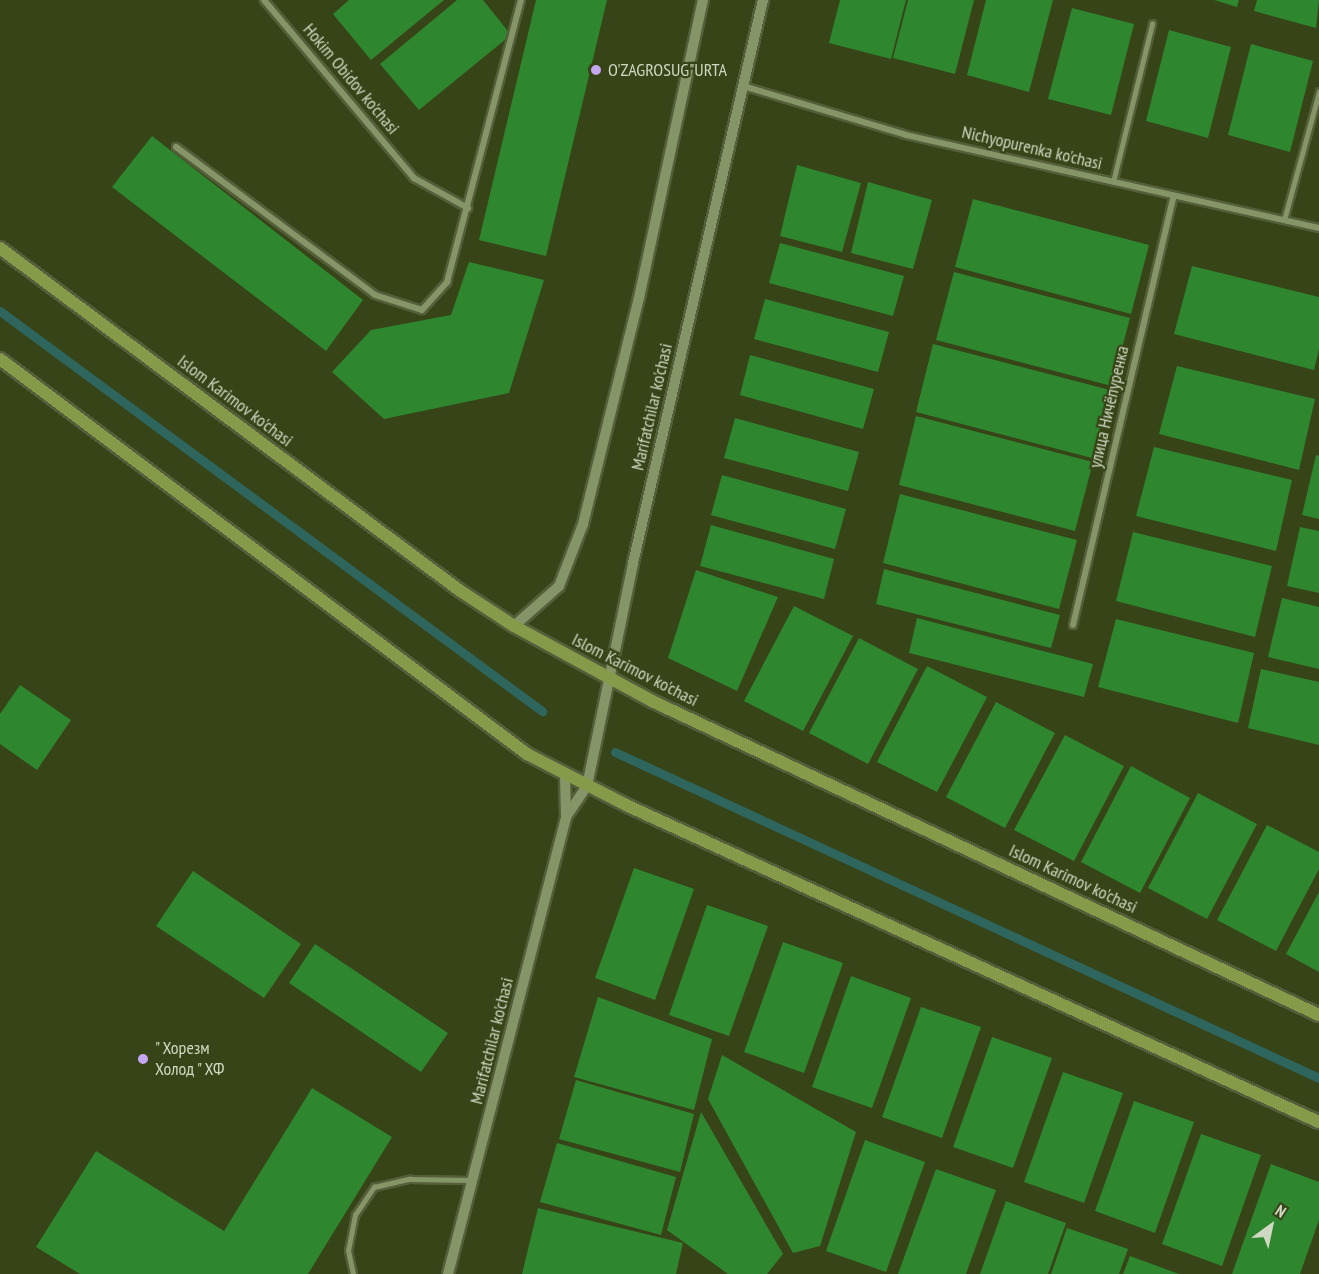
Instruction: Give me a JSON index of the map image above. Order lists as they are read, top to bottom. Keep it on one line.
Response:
{"streets":{"main road":["Islom Karimov ko'chasi"],"street":["Hokim Obidov ko'chasi","Nichyopurenka ko'chasi","Marifatchilar ko'chasi","улица Ничёпуренка"]},"crossings":[["Nichyopurenka ko'chasi","Marifatchilar ko'chasi"],["Nichyopurenka ko'chasi","улица Ничёпуренка"],["Islom Karimov ko'chasi","Marifatchilar ko'chasi"]],"places":["O'ZAGROSUG\"URTA","\" Хорезм Холод \" ХФ"],"north":"top right"}
